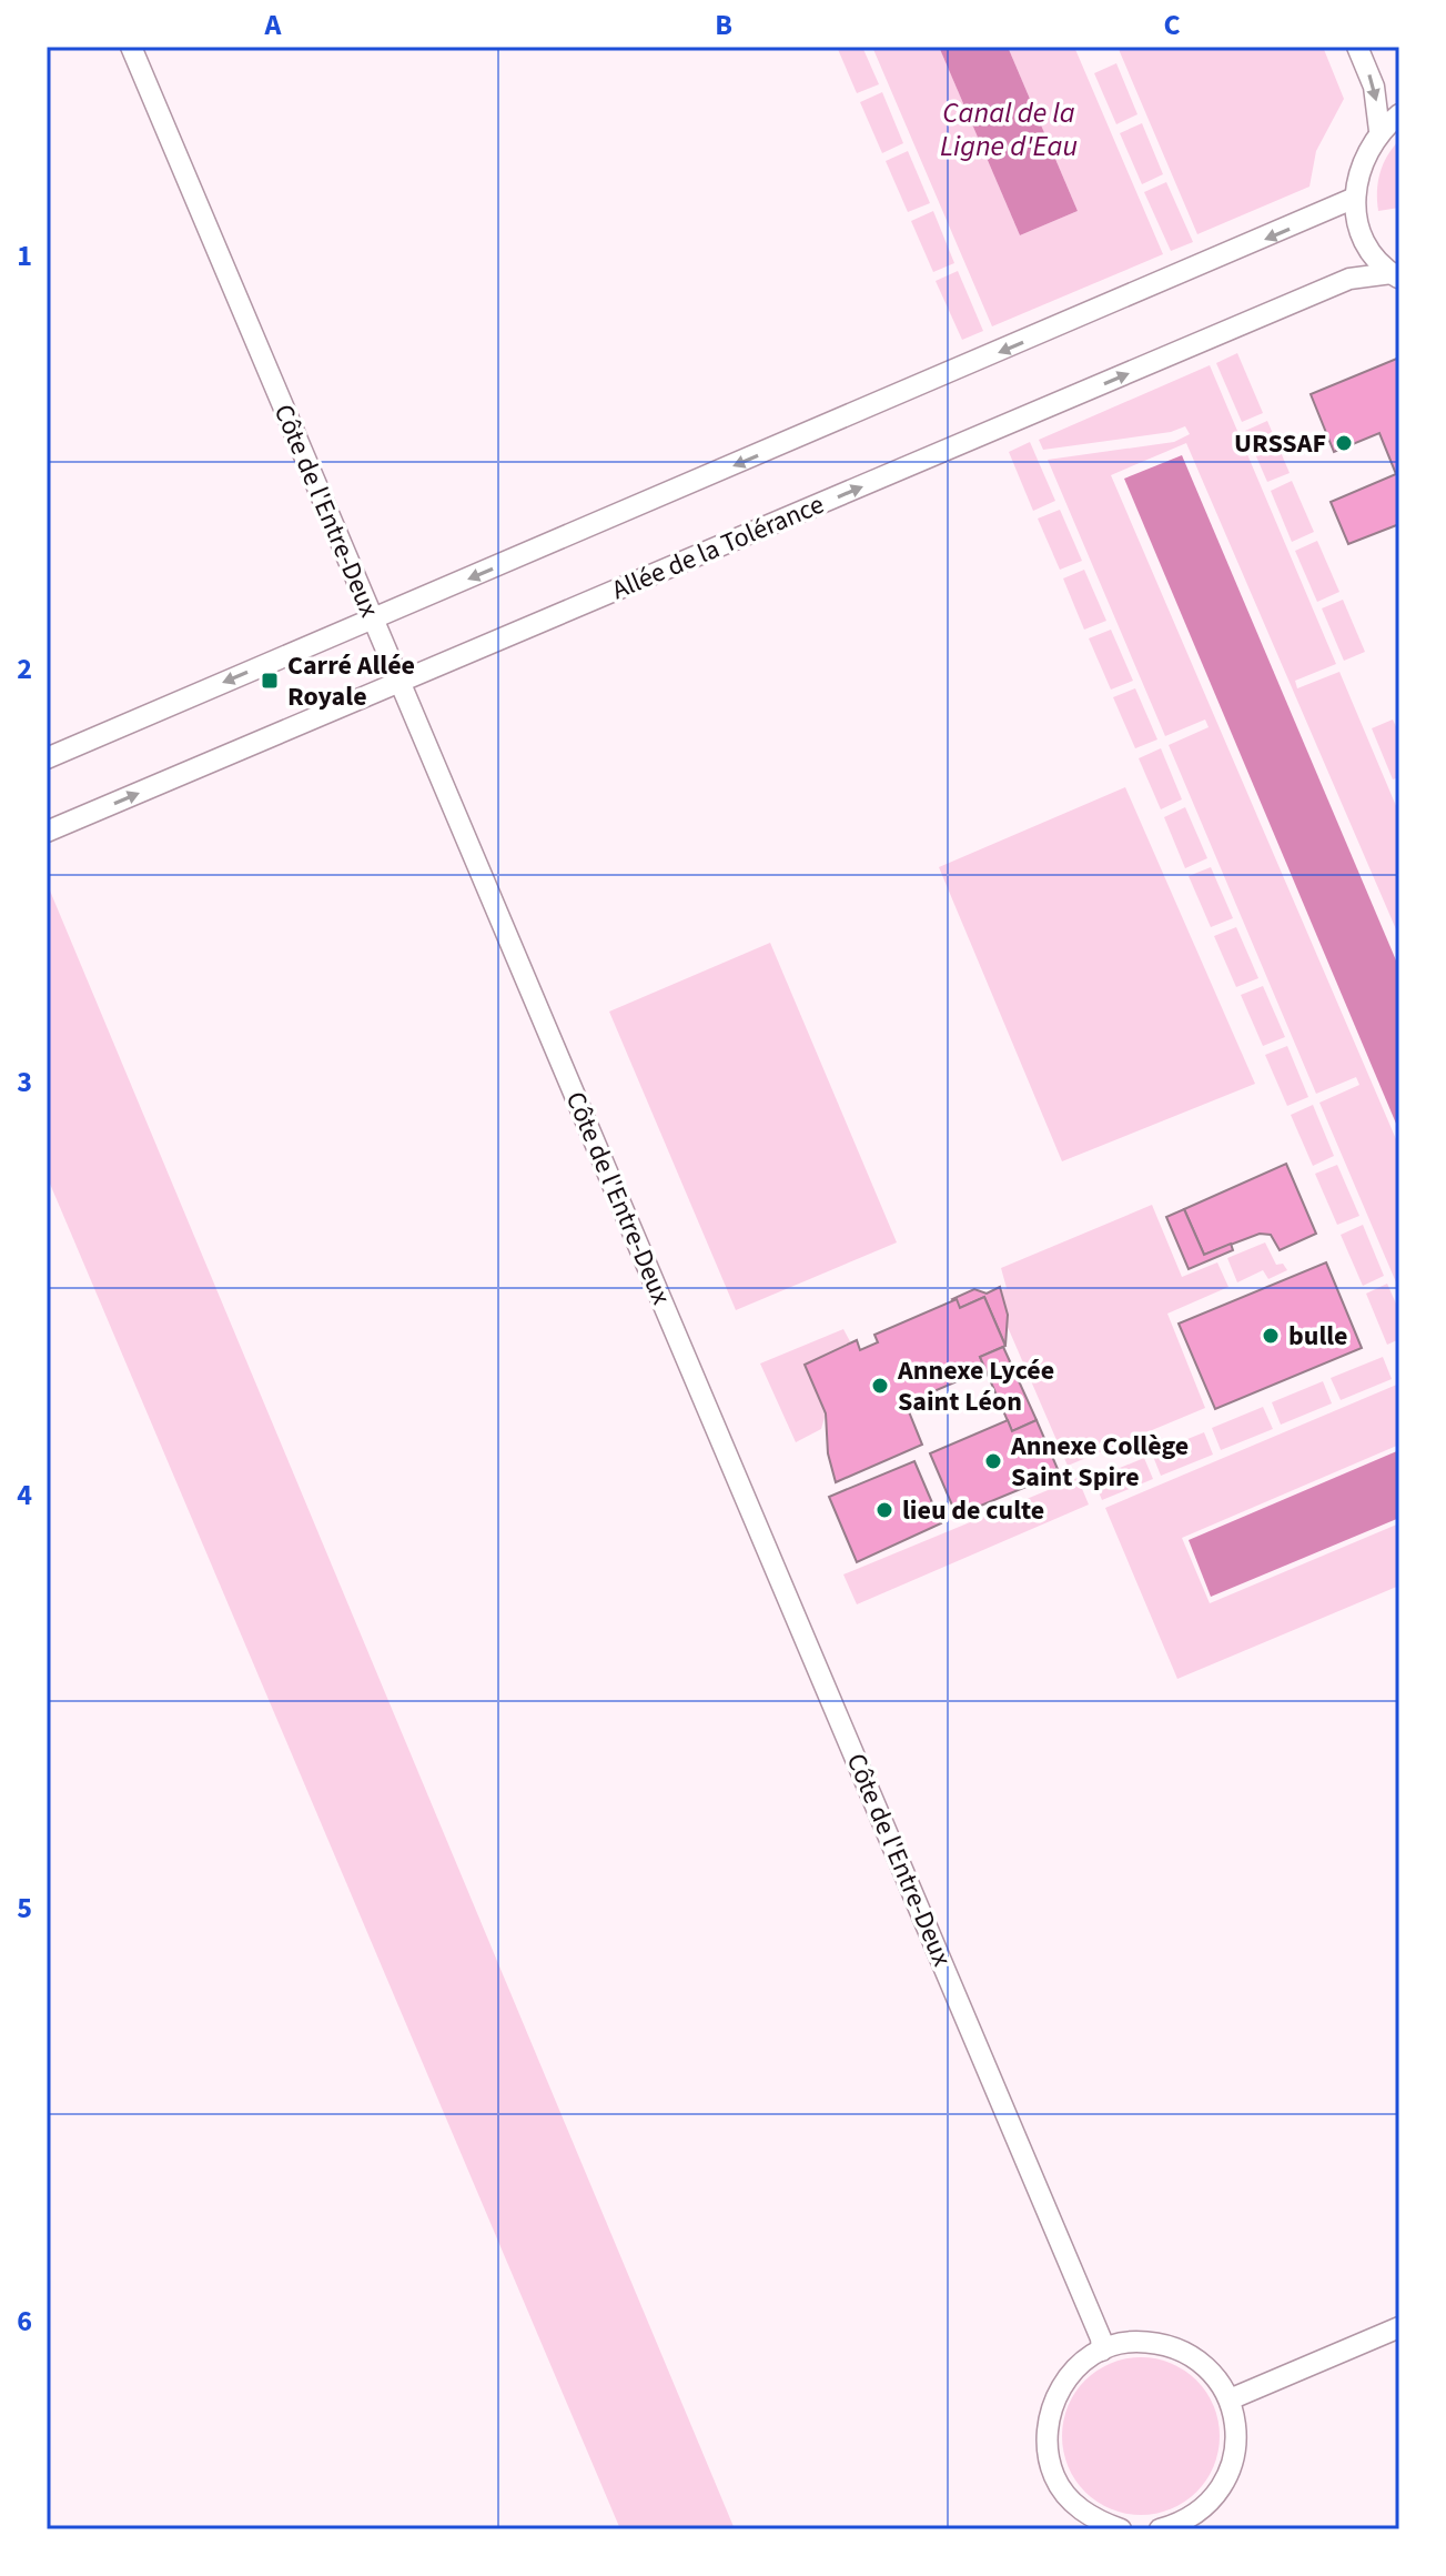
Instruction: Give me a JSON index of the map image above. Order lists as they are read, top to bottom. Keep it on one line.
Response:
{"streets":{"street":["Côte de l'Entre-Deux","Allée de la Tolérance"]},"crossings":[["Côte de l'Entre-Deux","Allée de la Tolérance"]],"water":["Canal de la Ligne d'Eau"],"places":{"other":["URSSAF","bulle","Annexe Lycée Saint Léon","Annexe Collège Saint Spire","lieu de culte"],"transit":["Carré Allée Royale"]},"grid":{"columns":["A","B","C"],"rows":["1","2","3","4","5","6"]}}
